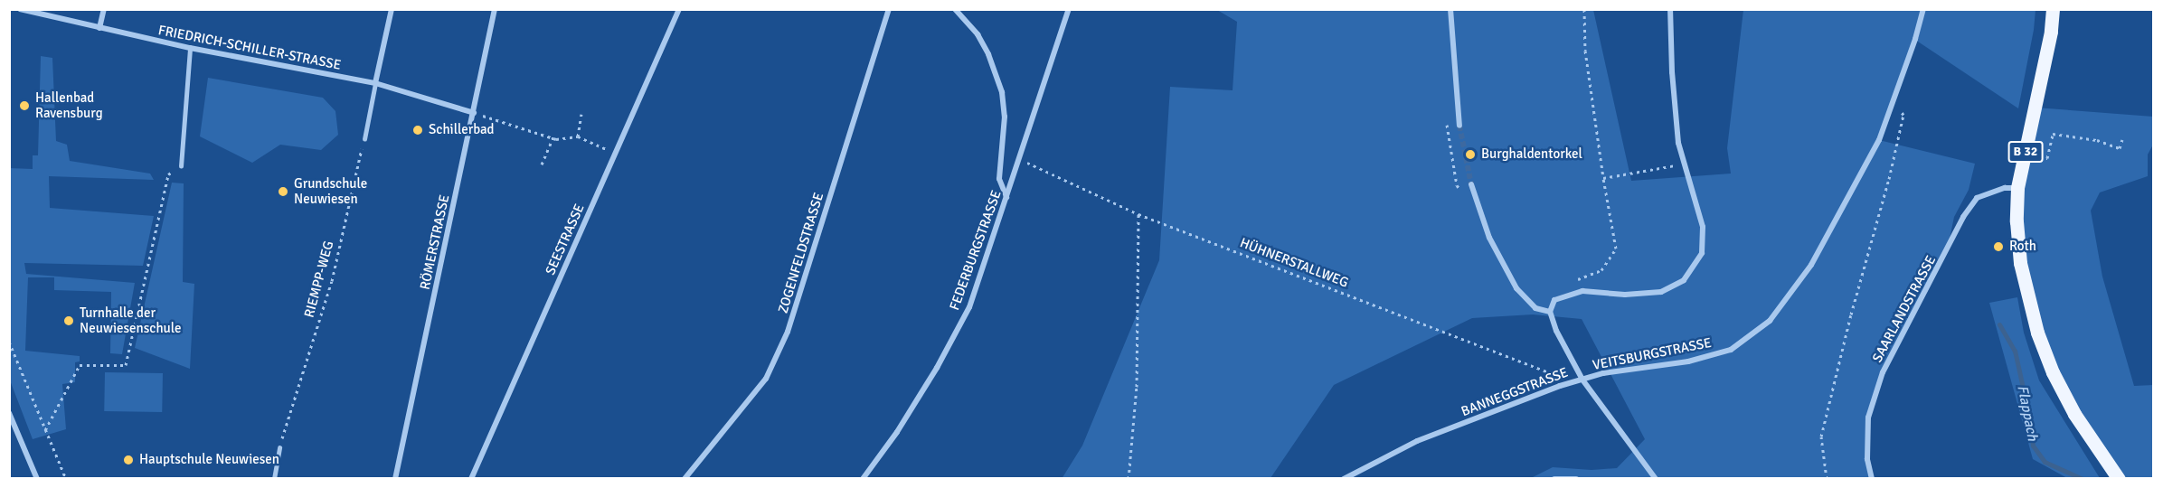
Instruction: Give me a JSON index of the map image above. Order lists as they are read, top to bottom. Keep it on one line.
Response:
{"streets":{"main road":["B 32"],"street":["FRIEDRICH-SCHILLER-STRASSE","SEESTRASSE","RÖMERSTRASSE","FEDERBURGSTRASSE","ZOGENFELDSTRASSE","SAARLANDSTRASSE","VEITSBURGSTRASSE","BANNEGGSTRASSE"],"path":["HÜHNERSTALLWEG","RIEMPP-WEG"]},"crossings":[["FRIEDRICH-SCHILLER-STRASSE","RÖMERSTRASSE"],["B 32","SAARLANDSTRASSE"],["FEDERBURGSTRASSE","HÜHNERSTALLWEG"],["HÜHNERSTALLWEG","BANNEGGSTRASSE"],["VEITSBURGSTRASSE","BANNEGGSTRASSE"]],"water":["Flappach"],"places":["Hallenbad Ravensburg","Schillerbad","Burghaldentorkel","Grundschule Neuwiesen","Roth","Turnhalle der Neuwiesenschule","Hauptschule Neuwiesen"]}
